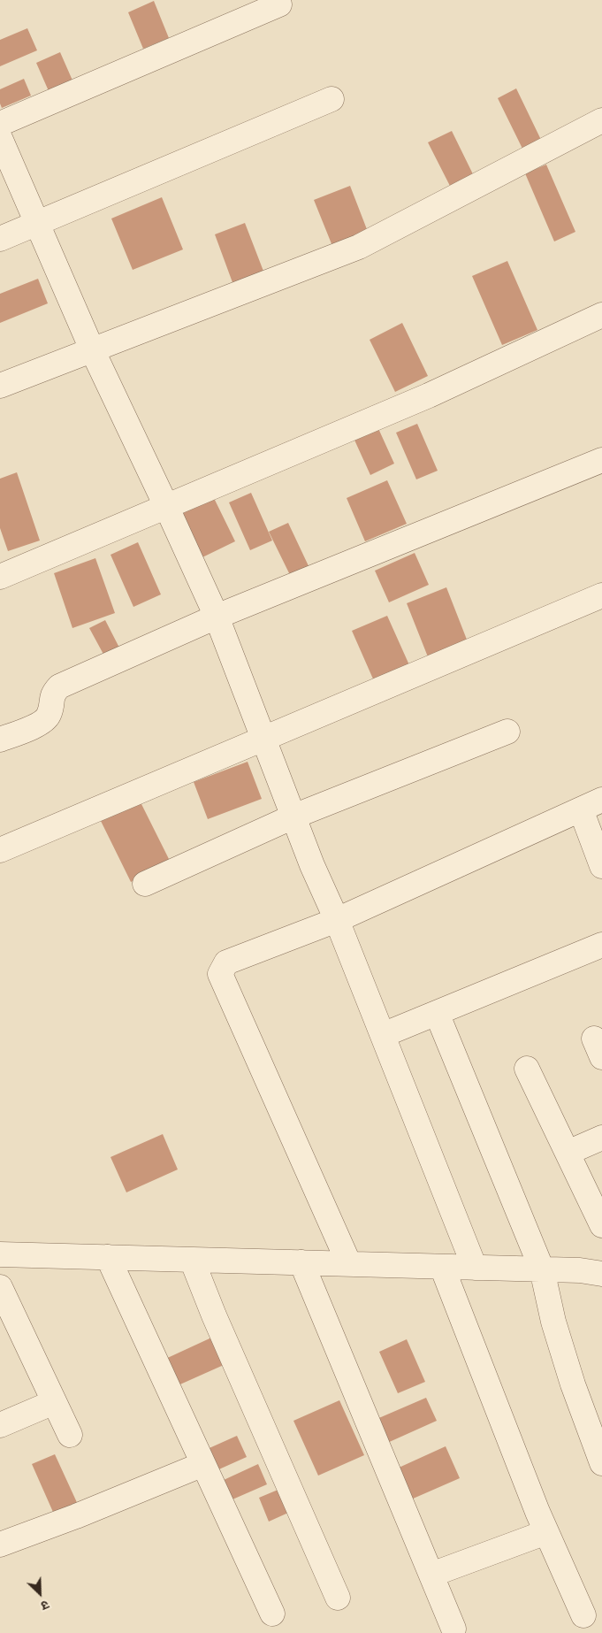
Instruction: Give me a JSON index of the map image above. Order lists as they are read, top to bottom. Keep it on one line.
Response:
{"north":"bottom right"}
